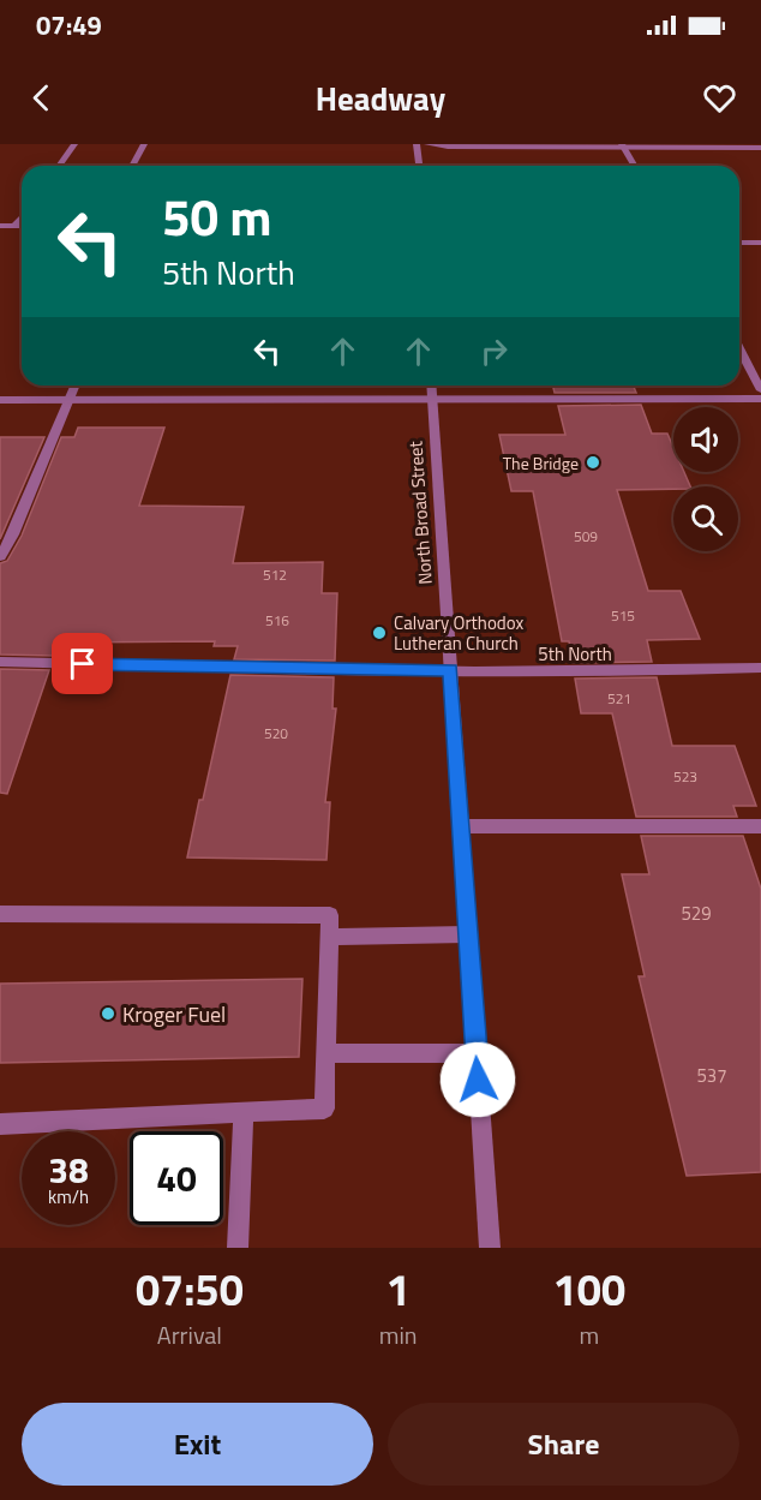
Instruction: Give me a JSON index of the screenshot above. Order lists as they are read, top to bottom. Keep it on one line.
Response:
{"streets":{"street":["North Broad Street","5th North"]},"crossings":[["North Broad Street","5th North"]],"places":["The Bridge","Calvary Orthodox Lutheran Church","Kroger Fuel"],"house_numbers":["509","512","515","516","521","520","523","529","537"],"page":{"status":"07:49","header":"Headway","turn":["50 m","5th North"],"speed":"38 km/h","limit":"40","eta":["07:50","Arrival","1","min","100","m"],"buttons":["Exit","Share"]}}
